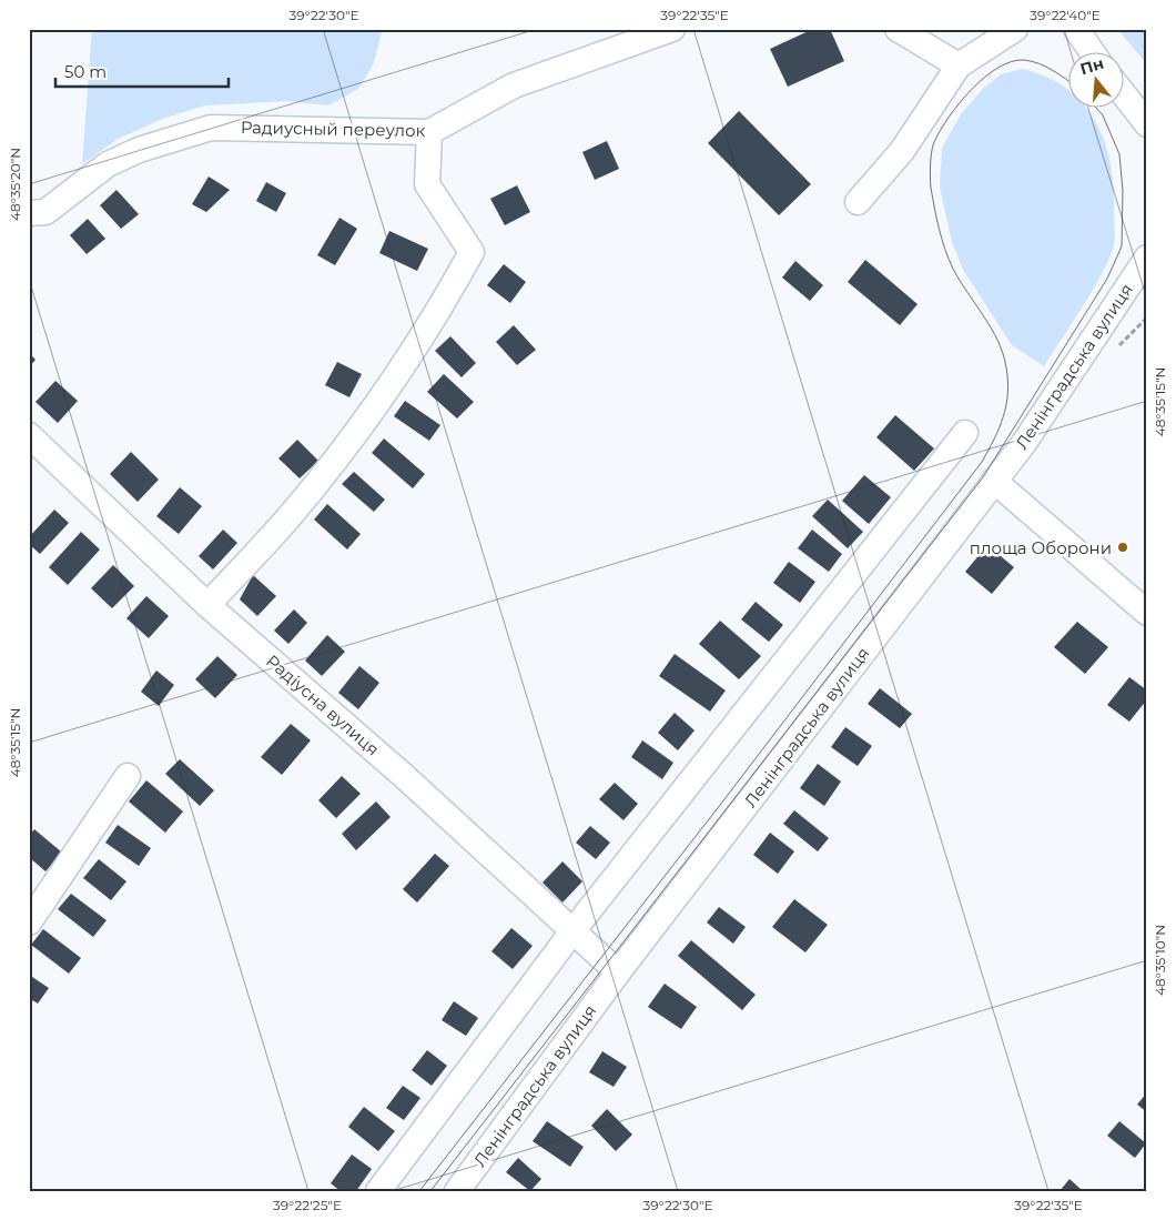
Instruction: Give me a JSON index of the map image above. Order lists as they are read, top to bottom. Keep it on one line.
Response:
{"streets":{"street":["Радиусный переулок","Ленінградська вулиця","Радіусна вулиця"]},"crossings":[["Ленінградська вулиця","Радіусна вулиця"]],"places":["площа Оборони"],"scale_bar":"50 m","north":"top","coordinates":["39°22'30\"E","39°22'35\"E","39°22'40\"E","48°35'20\"N","48°35'15\"N","48°35'10\"N","39°22'25\"E"]}
